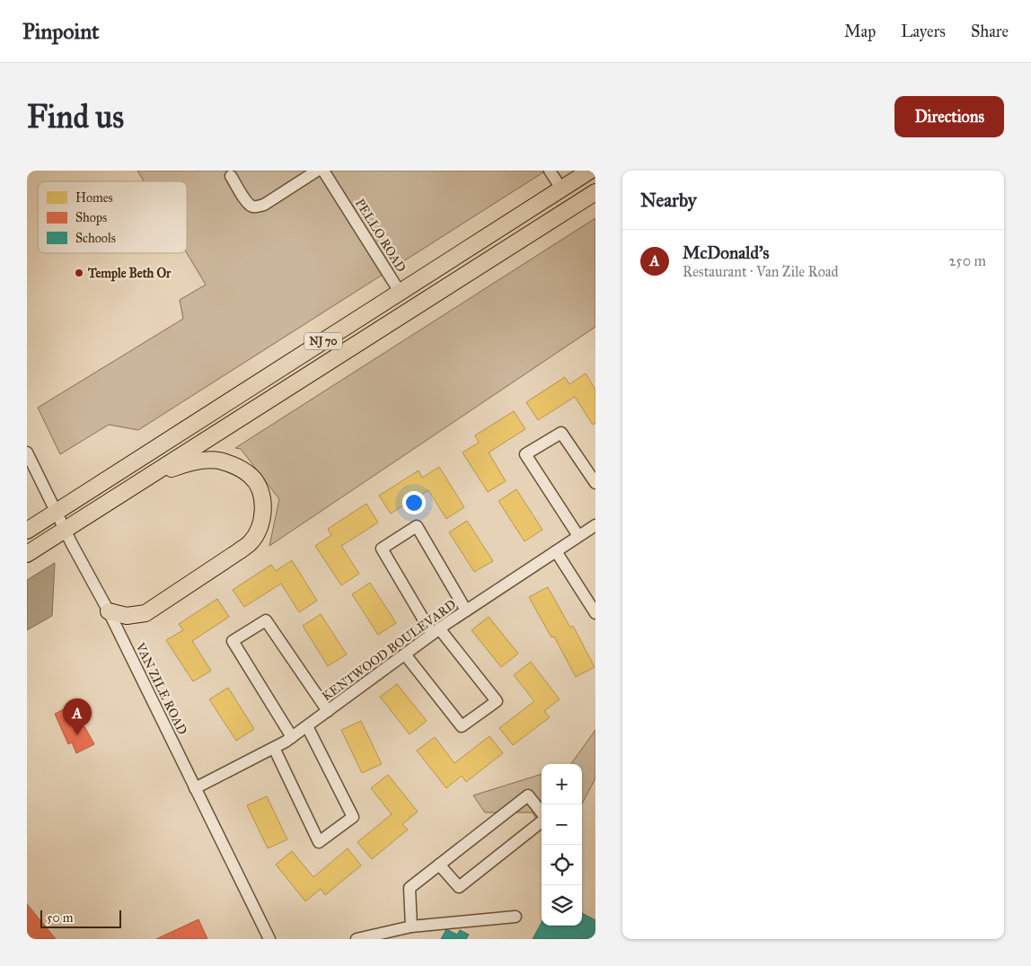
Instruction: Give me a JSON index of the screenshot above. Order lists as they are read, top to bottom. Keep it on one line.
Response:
{"streets":{"highway":["NJ 70"],"street":["PELLO ROAD","KENTWOOD BOULEVARD","VAN ZILE ROAD"]},"crossings":[["PELLO ROAD","NJ 70"],["NJ 70","VAN ZILE ROAD"],["KENTWOOD BOULEVARD","VAN ZILE ROAD"]],"places":["Temple Beth Or"],"legend":["Homes","Shops","Schools"],"scale_bar":"50 m","page":{"header":"Pinpoint","nav":["Map","Layers","Share"],"buttons":"Directions","title":"Find us","heading":"Nearby","list":[{"mark":"A","name":"McDonald's","note":"Restaurant · Van Zile Road","value":"250 m"}],"pins":"A","map_buttons":["+","−"],"scale":"50 m"}}
